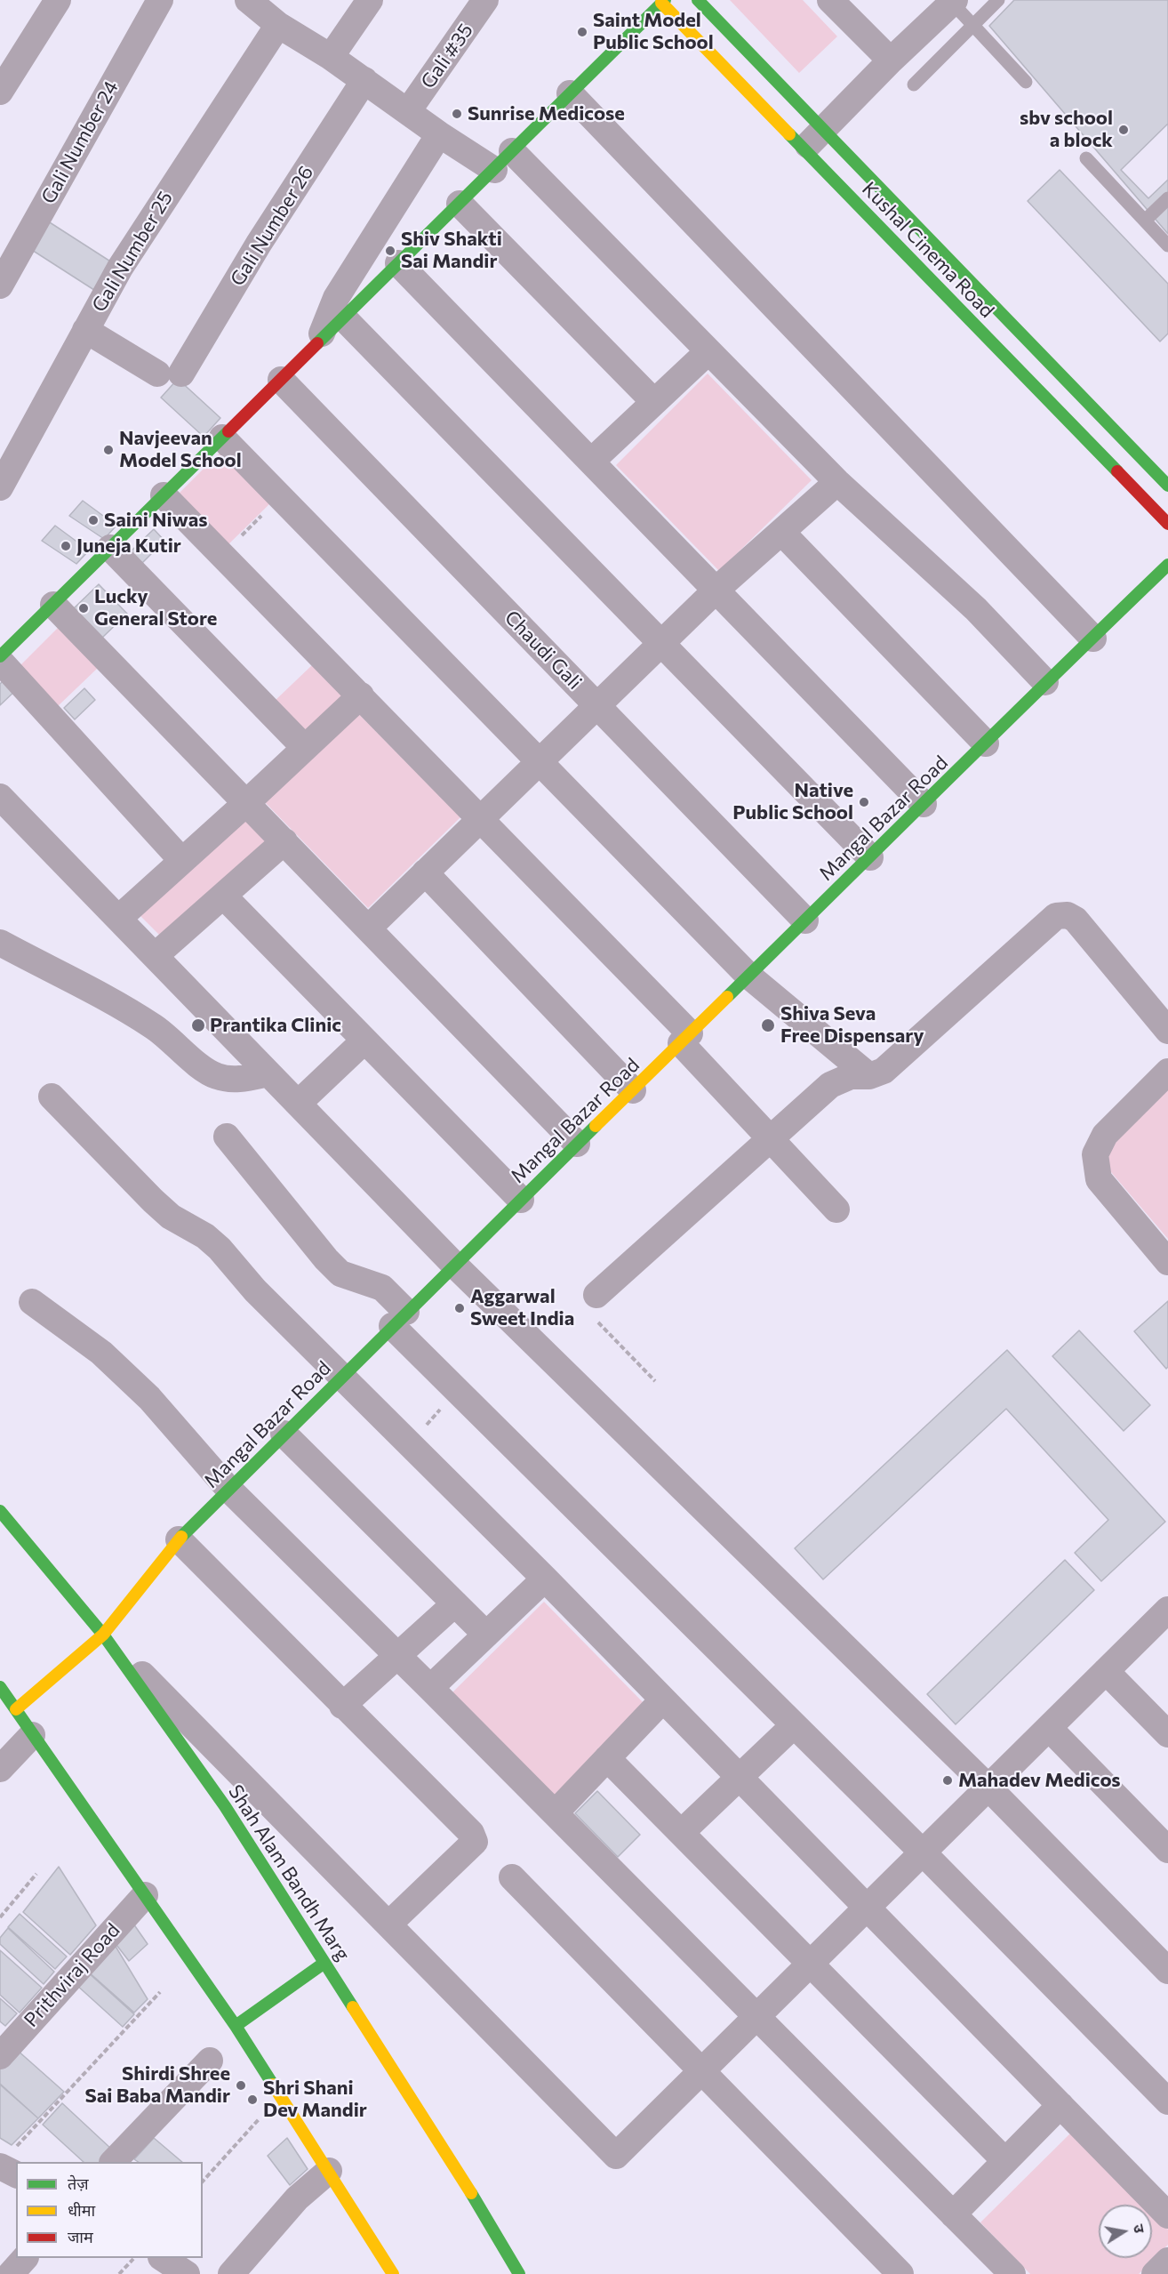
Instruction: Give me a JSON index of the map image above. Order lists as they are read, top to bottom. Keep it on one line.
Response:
{"streets":{"street":["Gali #35","Gali Number 24","Gali Number 26","Kushal Cinema Road","Gali Number 25","Chaudi Gali","Mangal Bazar Road","Shah Alam Bandh Marg","Prithviraj Road"]},"crossings":[["Gali Number 26","Gali Number 25"],["Chaudi Gali","Mangal Bazar Road"],["Mangal Bazar Road","Shah Alam Bandh Marg"]],"places":["Saint Model Public School","Sunrise Medicose","sbv school a block","Shiv Shakti Sai Mandir","Navjeevan Model School","Saini Niwas","Juneja Kutir","Lucky General Store","Native Public School","Prantika Clinic","Shiva Seva Free Dispensary","Aggarwal Sweet India","Mahadev Medicos","Shirdi Shree Sai Baba Mandir","Shri Shani Dev Mandir"],"legend":["तेज़","धीमा","जाम"],"north":"right"}
